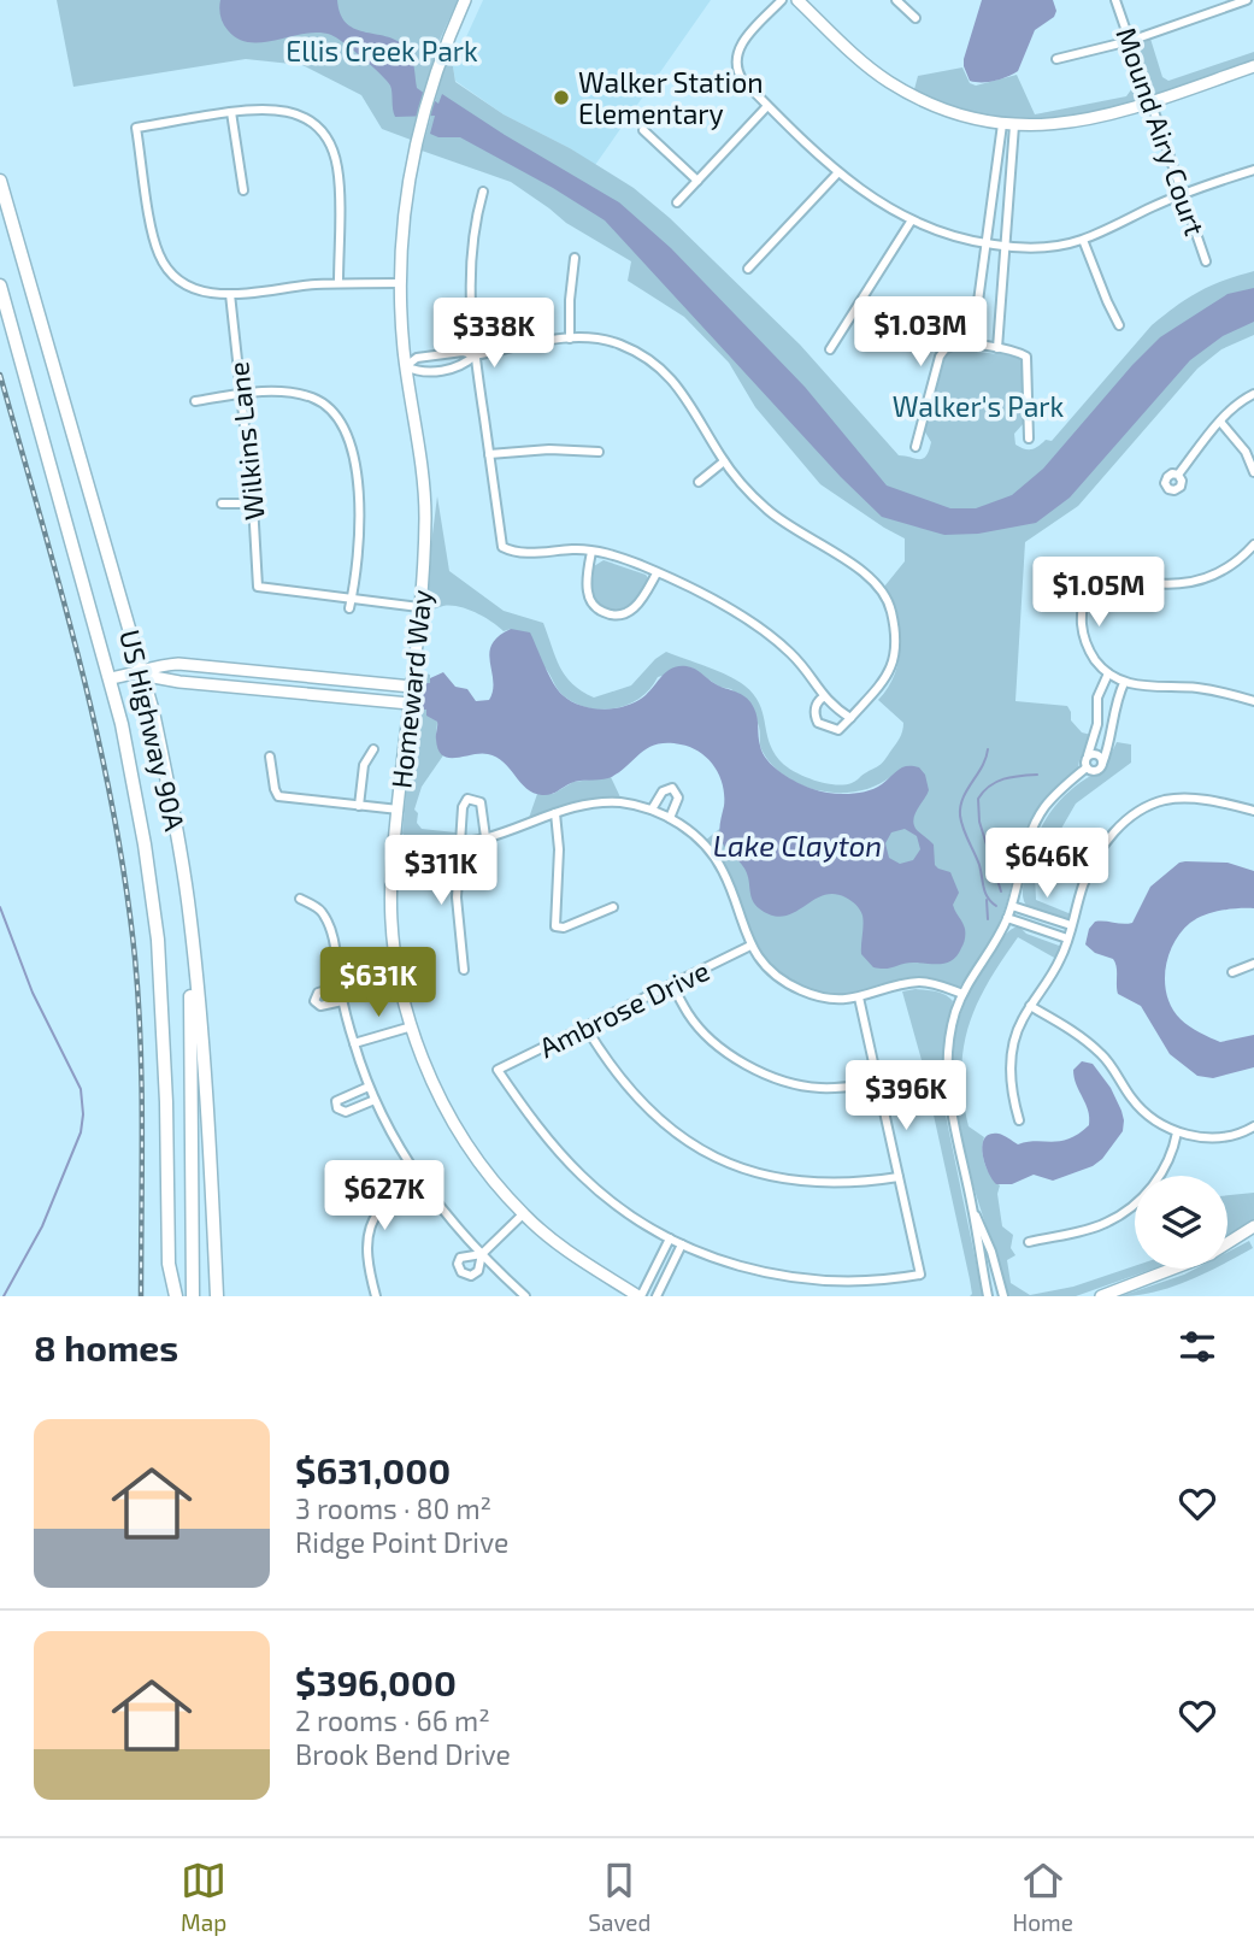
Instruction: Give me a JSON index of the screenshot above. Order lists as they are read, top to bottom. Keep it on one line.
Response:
{"streets":{"main road":["US Highway 90A"],"street":["Mound Airy Court","Wilkins Lane","Homeward Way","Ambrose Drive"]},"water":["Lake Clayton"],"parks":["Ellis Creek Park","Walker's Park"],"places":["Walker Station Elementary"],"page":{"price":["$1.03M","$338K","$1.05M","$646K","$311K","$631K","$396K","$627K"],"heading":"8 homes","list":[{"name":"$631,000","note":"3 rooms · 80 m² · Ridge Point Drive"},{"name":"$396,000","note":"2 rooms · 66 m² · Brook Bend Drive"}],"tabs":["Map","Saved","Home"]}}
